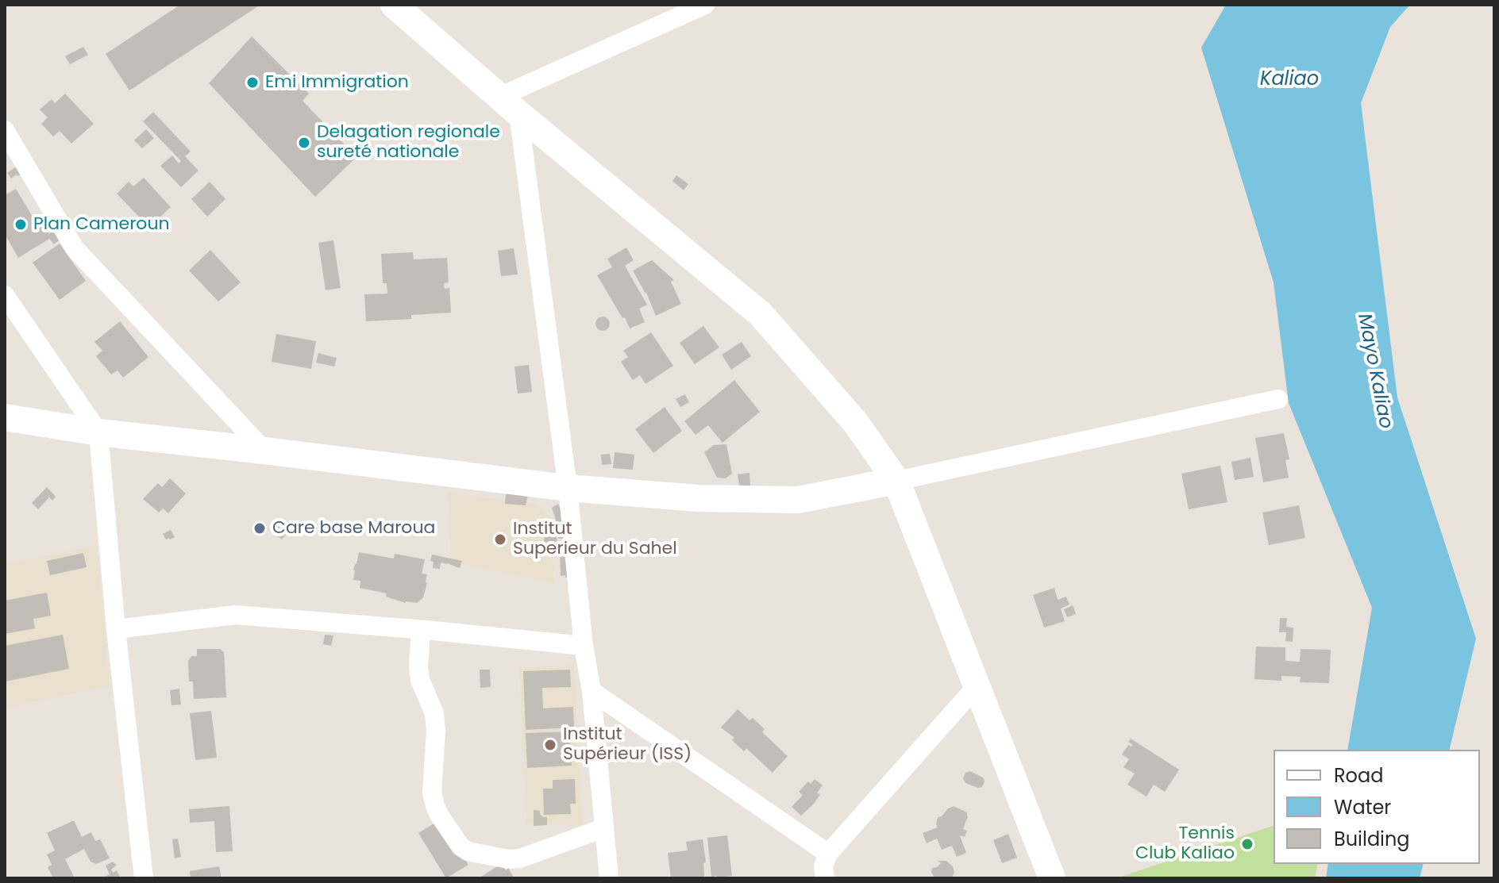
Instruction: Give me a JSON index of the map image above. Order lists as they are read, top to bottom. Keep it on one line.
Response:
{"water":["Kaliao","Mayo Kaliao"],"places":["Emi Immigration","Delagation regionale sureté nationale","Plan Cameroun","Care base Maroua","Institut Superieur du Sahel","Institut Supérieur (ISS)","Tennis Club Kaliao"],"legend":["Road","Water","Building"]}
